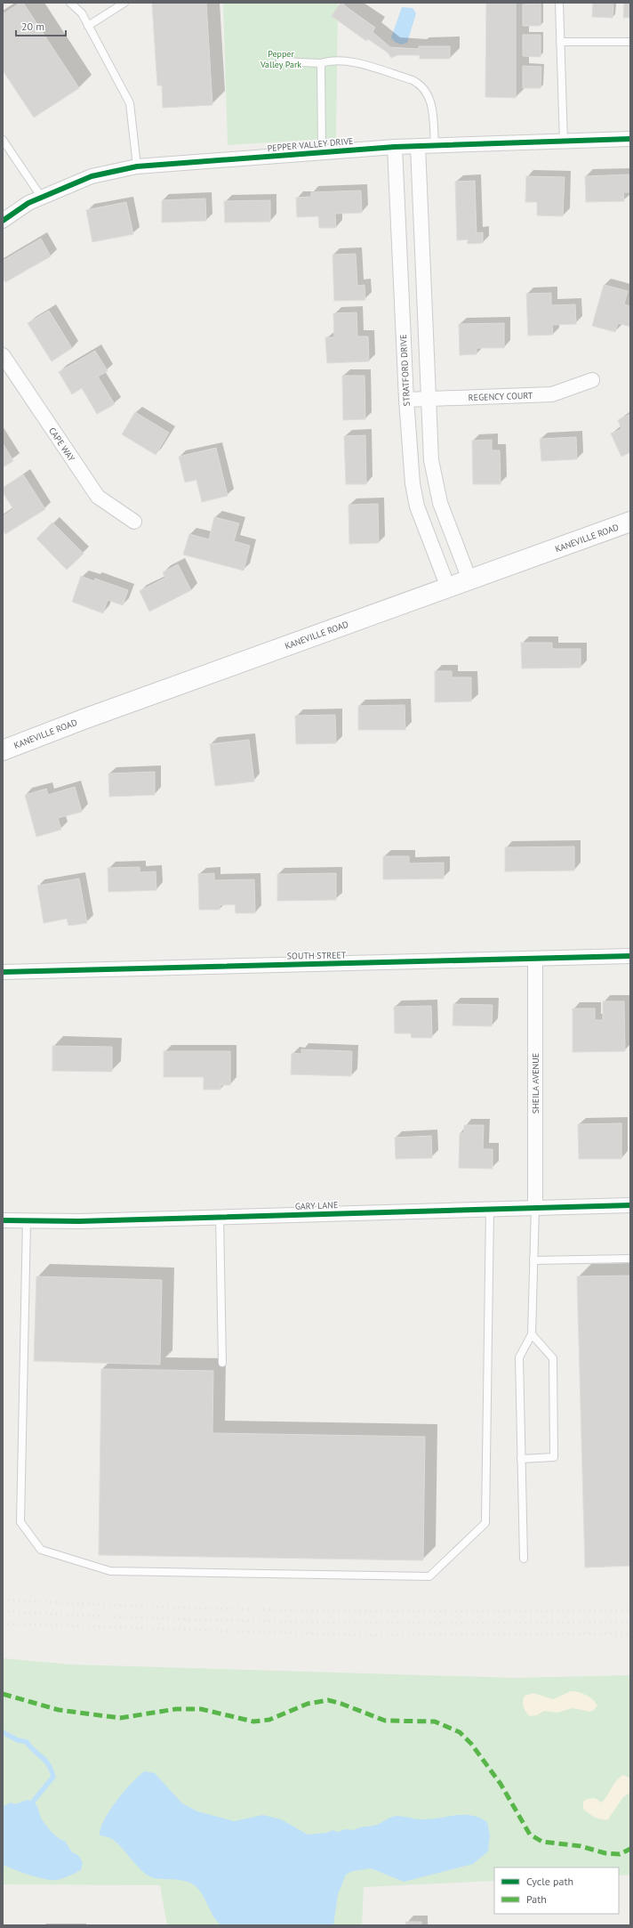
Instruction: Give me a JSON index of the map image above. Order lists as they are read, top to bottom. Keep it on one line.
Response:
{"streets":{"main road":["KANEVILLE ROAD"],"street":["PEPPER VALLEY DRIVE","STRATFORD DRIVE","REGENCY COURT","CAPE WAY","SOUTH STREET","SHEILA AVENUE","GARY LANE"]},"crossings":[["PEPPER VALLEY DRIVE","STRATFORD DRIVE"],["STRATFORD DRIVE","REGENCY COURT"],["STRATFORD DRIVE","KANEVILLE ROAD"],["SOUTH STREET","SHEILA AVENUE"],["SHEILA AVENUE","GARY LANE"]],"parks":["Pepper Valley Park"],"legend":["Cycle path","Path"],"scale_bar":"20 m"}
